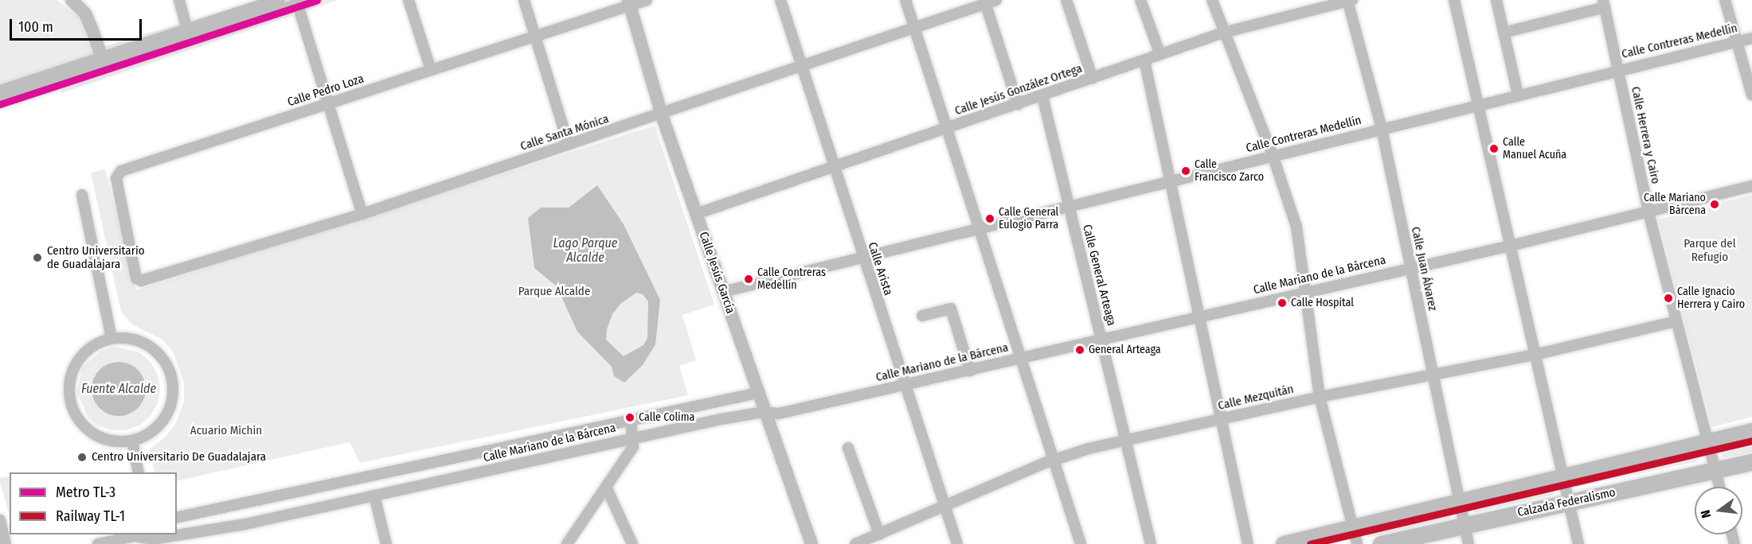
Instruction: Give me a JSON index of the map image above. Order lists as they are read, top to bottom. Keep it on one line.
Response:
{"streets":{"main road":["Calzada Federalismo"],"street":["Calle Contreras Medellín","Calle Jesús González Ortega","Calle Pedro Loza","Calle Santa Mónica","Calle Herrera y Cairo","Calle Arista","Calle Juan Álvarez","Calle Jesús García","Calle General Arteaga","Calle Mariano de la Bárcena","Calle Mezquitán"]},"crossings":[["Calle Contreras Medellín","Calle Herrera y Cairo"],["Calle Contreras Medellín","Calle Arista"],["Calle Contreras Medellín","Calle Juan Álvarez"],["Calle Contreras Medellín","Calle Jesús García"],["Calle Contreras Medellín","Calle General Arteaga"],["Calle Jesús González Ortega","Calle Arista"],["Calle Jesús González Ortega","Calle Juan Álvarez"],["Calle Jesús González Ortega","Calle Jesús García"],["Calle Jesús González Ortega","Calle General Arteaga"],["Calle Pedro Loza","Calle Santa Mónica"],["Calle Pedro Loza","Calle Jesús García"],["Calle Santa Mónica","Calle Arista"],["Calle Santa Mónica","Calle Jesús García"],["Calle Herrera y Cairo","Calle Mariano de la Bárcena"],["Calle Herrera y Cairo","Calle Mezquitán"],["Calle Herrera y Cairo","Calzada Federalismo"],["Calle Arista","Calle Mariano de la Bárcena"],["Calle Arista","Calle Mezquitán"],["Calle Juan Álvarez","Calle Mariano de la Bárcena"],["Calle Juan Álvarez","Calle Mezquitán"],["Calle Juan Álvarez","Calzada Federalismo"],["Calle Jesús García","Calle Mariano de la Bárcena"],["Calle General Arteaga","Calle Mariano de la Bárcena"],["Calle General Arteaga","Calle Mezquitán"]],"water":["Lago Parque Alcalde","Fuente Alcalde"],"parks":["Parque del Refugio","Parque Alcalde","Acuario Michin"],"places":["Calle Manuel Acuña","Calle Francisco Zarco","Calle Mariano Bárcena","Calle General Eulogio Parra","Centro Universitario de Guadalajara","Calle Contreras Medellín","Calle Ignacio Herrera y Cairo","Calle Hospital","General Arteaga","Calle Colima","Centro Universitario De Guadalajara"],"lines":["metro line TL-3","rail line TL-1"],"legend":["Metro TL-3","Railway TL-1"],"scale_bar":"100 m","north":"left"}
